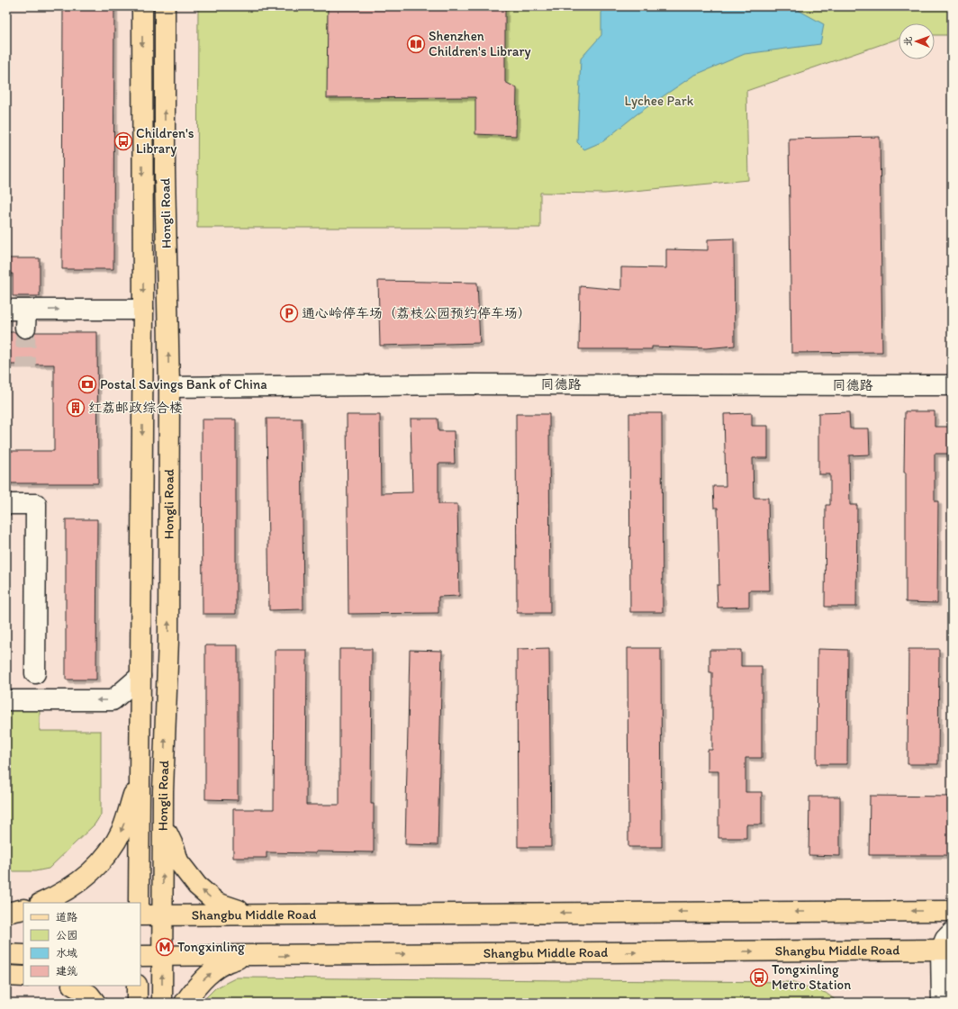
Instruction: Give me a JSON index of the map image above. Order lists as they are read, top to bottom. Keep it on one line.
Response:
{"streets":{"main road":["Hongli Road","Shangbu Middle Road"],"street":["同德路"]},"crossings":[["Hongli Road","同德路"],["Hongli Road","Shangbu Middle Road"]],"parks":["Lychee Park"],"places":{"library":["Shenzhen Children's Library"],"bus stop":["Children's Library","Tongxinling Metro Station"],"parking":["通心岭停车场（荔枝公园预约停车场）"],"bank":["Postal Savings Bank of China"],"building":["红荔邮政综合楼"],"metro station":["Tongxinling"]},"legend":["道路","公园","水域","建筑"],"north":"left"}
